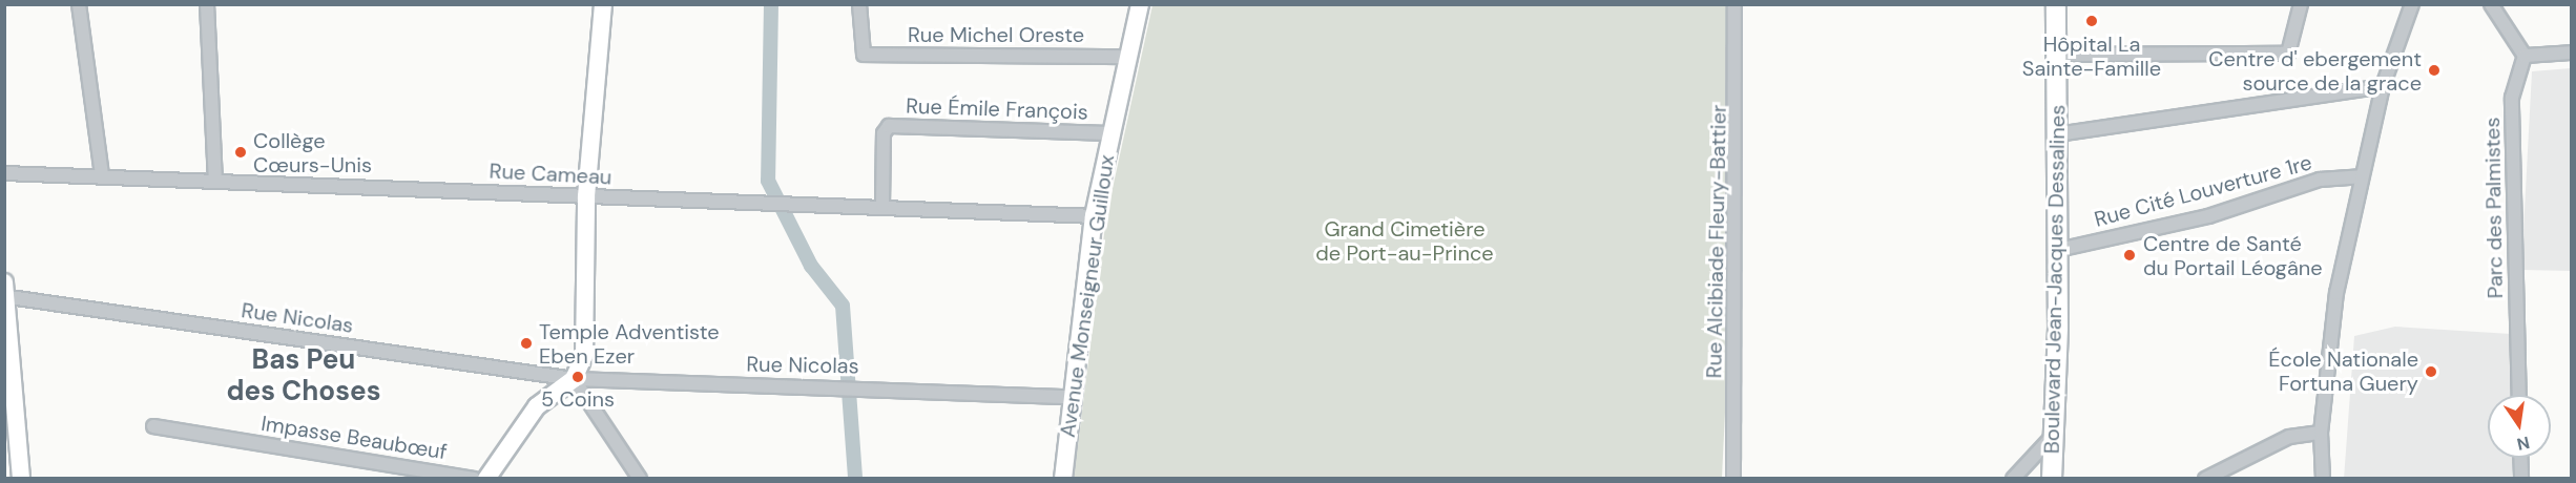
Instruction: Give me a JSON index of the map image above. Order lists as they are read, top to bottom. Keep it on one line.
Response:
{"streets":{"main road":["Boulevard Jean-Jacques Dessalines"],"street":["Rue Michel Oreste","Rue Émile François","Rue Cameau","Rue Cité Louverture 1re","Parc des Palmistes","Rue Alcibiade Fleury-Battier","Avenue Monseigneur Guilloux","Rue Nicolas","Impasse Beaubœuf"]},"crossings":[["Rue Michel Oreste","Avenue Monseigneur Guilloux"],["Rue Émile François","Rue Cameau"],["Rue Émile François","Avenue Monseigneur Guilloux"],["Rue Cameau","Avenue Monseigneur Guilloux"],["Rue Cité Louverture 1re","Boulevard Jean-Jacques Dessalines"],["Avenue Monseigneur Guilloux","Rue Nicolas"]],"districts":["Bas Peu des Choses"],"parks":["Grand Cimetière de Port-au-Prince"],"places":["Hôpital La Sainte-Famille","Centre d' ebergement source de la grace","Collège Cœurs-Unis","Centre de Santé du Portail Léogâne","Temple Adventiste Eben Ezer","École Nationale Fortuna Guery","5 Coins"],"north":"bottom"}
